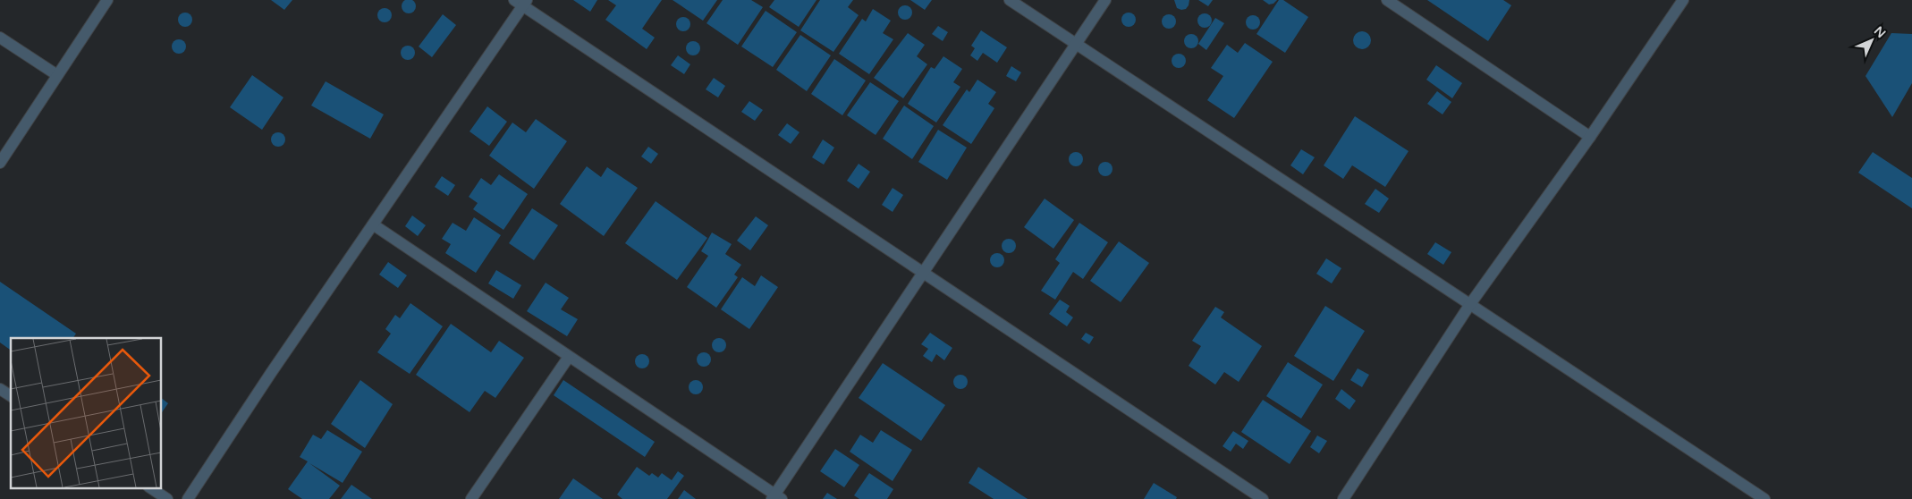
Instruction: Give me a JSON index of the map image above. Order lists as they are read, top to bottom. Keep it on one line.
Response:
{"north":"top right"}
